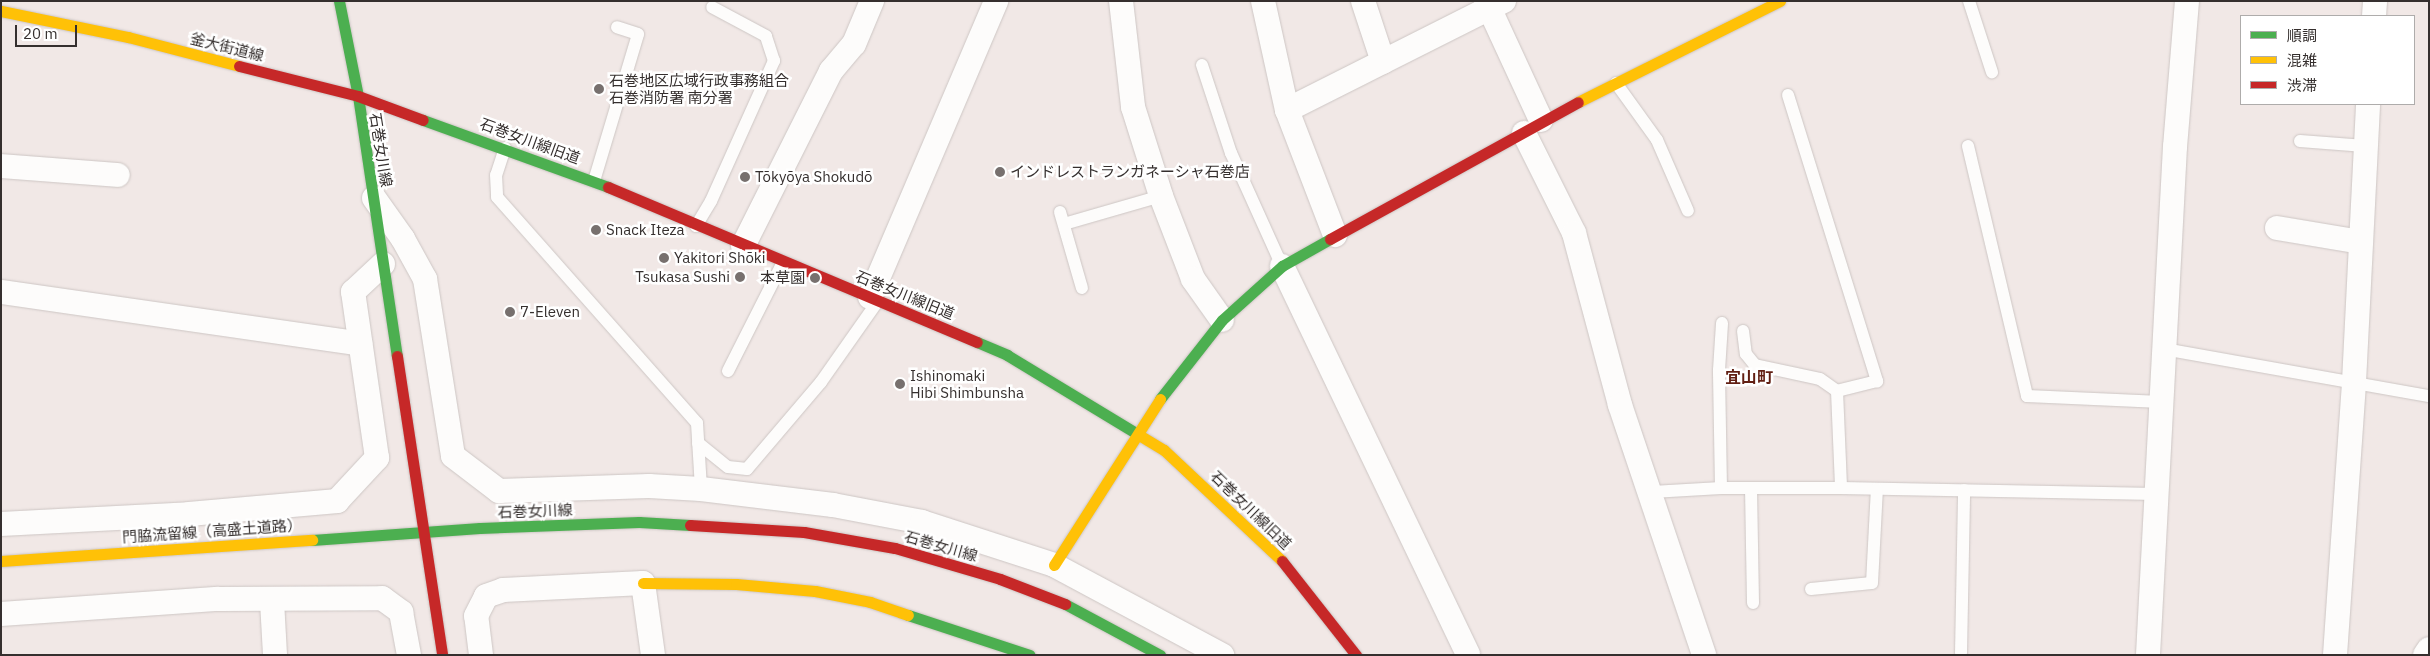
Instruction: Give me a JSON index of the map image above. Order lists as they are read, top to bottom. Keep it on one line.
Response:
{"streets":{"street":["釜大街道線","石巻女川線旧道","石巻女川線","門脇流留線（高盛土道路）"]},"crossings":[["釜大街道線","石巻女川線旧道"],["釜大街道線","石巻女川線"],["石巻女川線旧道","石巻女川線"],["石巻女川線","門脇流留線（高盛土道路）"]],"districts":["宜山町"],"places":["石巻地区広域行政事務組合 石巻消防署 南分署","インドレストランガネーシャ石巻店","Tōkyōya Shokudō","Snack Iteza","Yakitori Shōki","Tsukasa Sushi","本草園","7-Eleven","Ishinomaki Hibi Shimbunsha"],"legend":["順調","混雑","渋滞"],"scale_bar":"20 m"}
